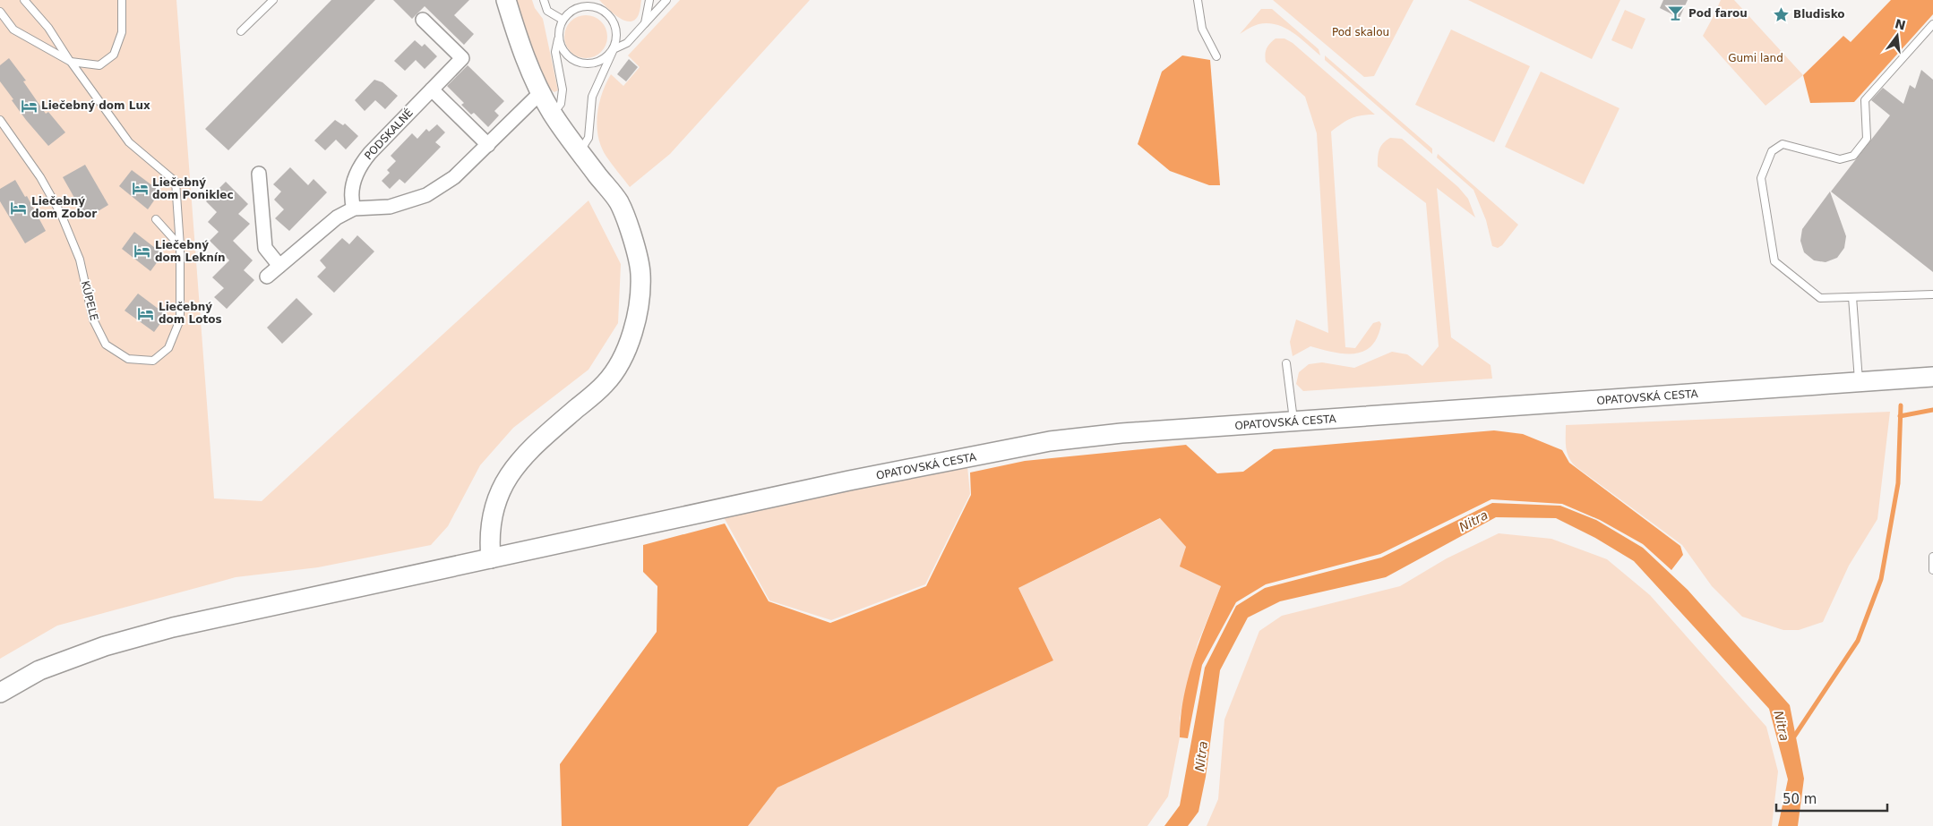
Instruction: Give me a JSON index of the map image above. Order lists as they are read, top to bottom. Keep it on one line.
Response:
{"streets":{"street":["PODSKALNÉ","OPATOVSKÁ CESTA"],"lane":["KÚPELE"]},"water":["Nitra"],"parks":["Pod skalou","Gumi land"],"places":{"bar":["Pod farou"],"place":["Bludisko"],"hotel":["Liečebný dom Lux","Liečebný dom Poniklec","Liečebný dom Zobor","Liečebný dom Leknín","Liečebný dom Lotos"]},"scale_bar":"50 m","north":"top"}
